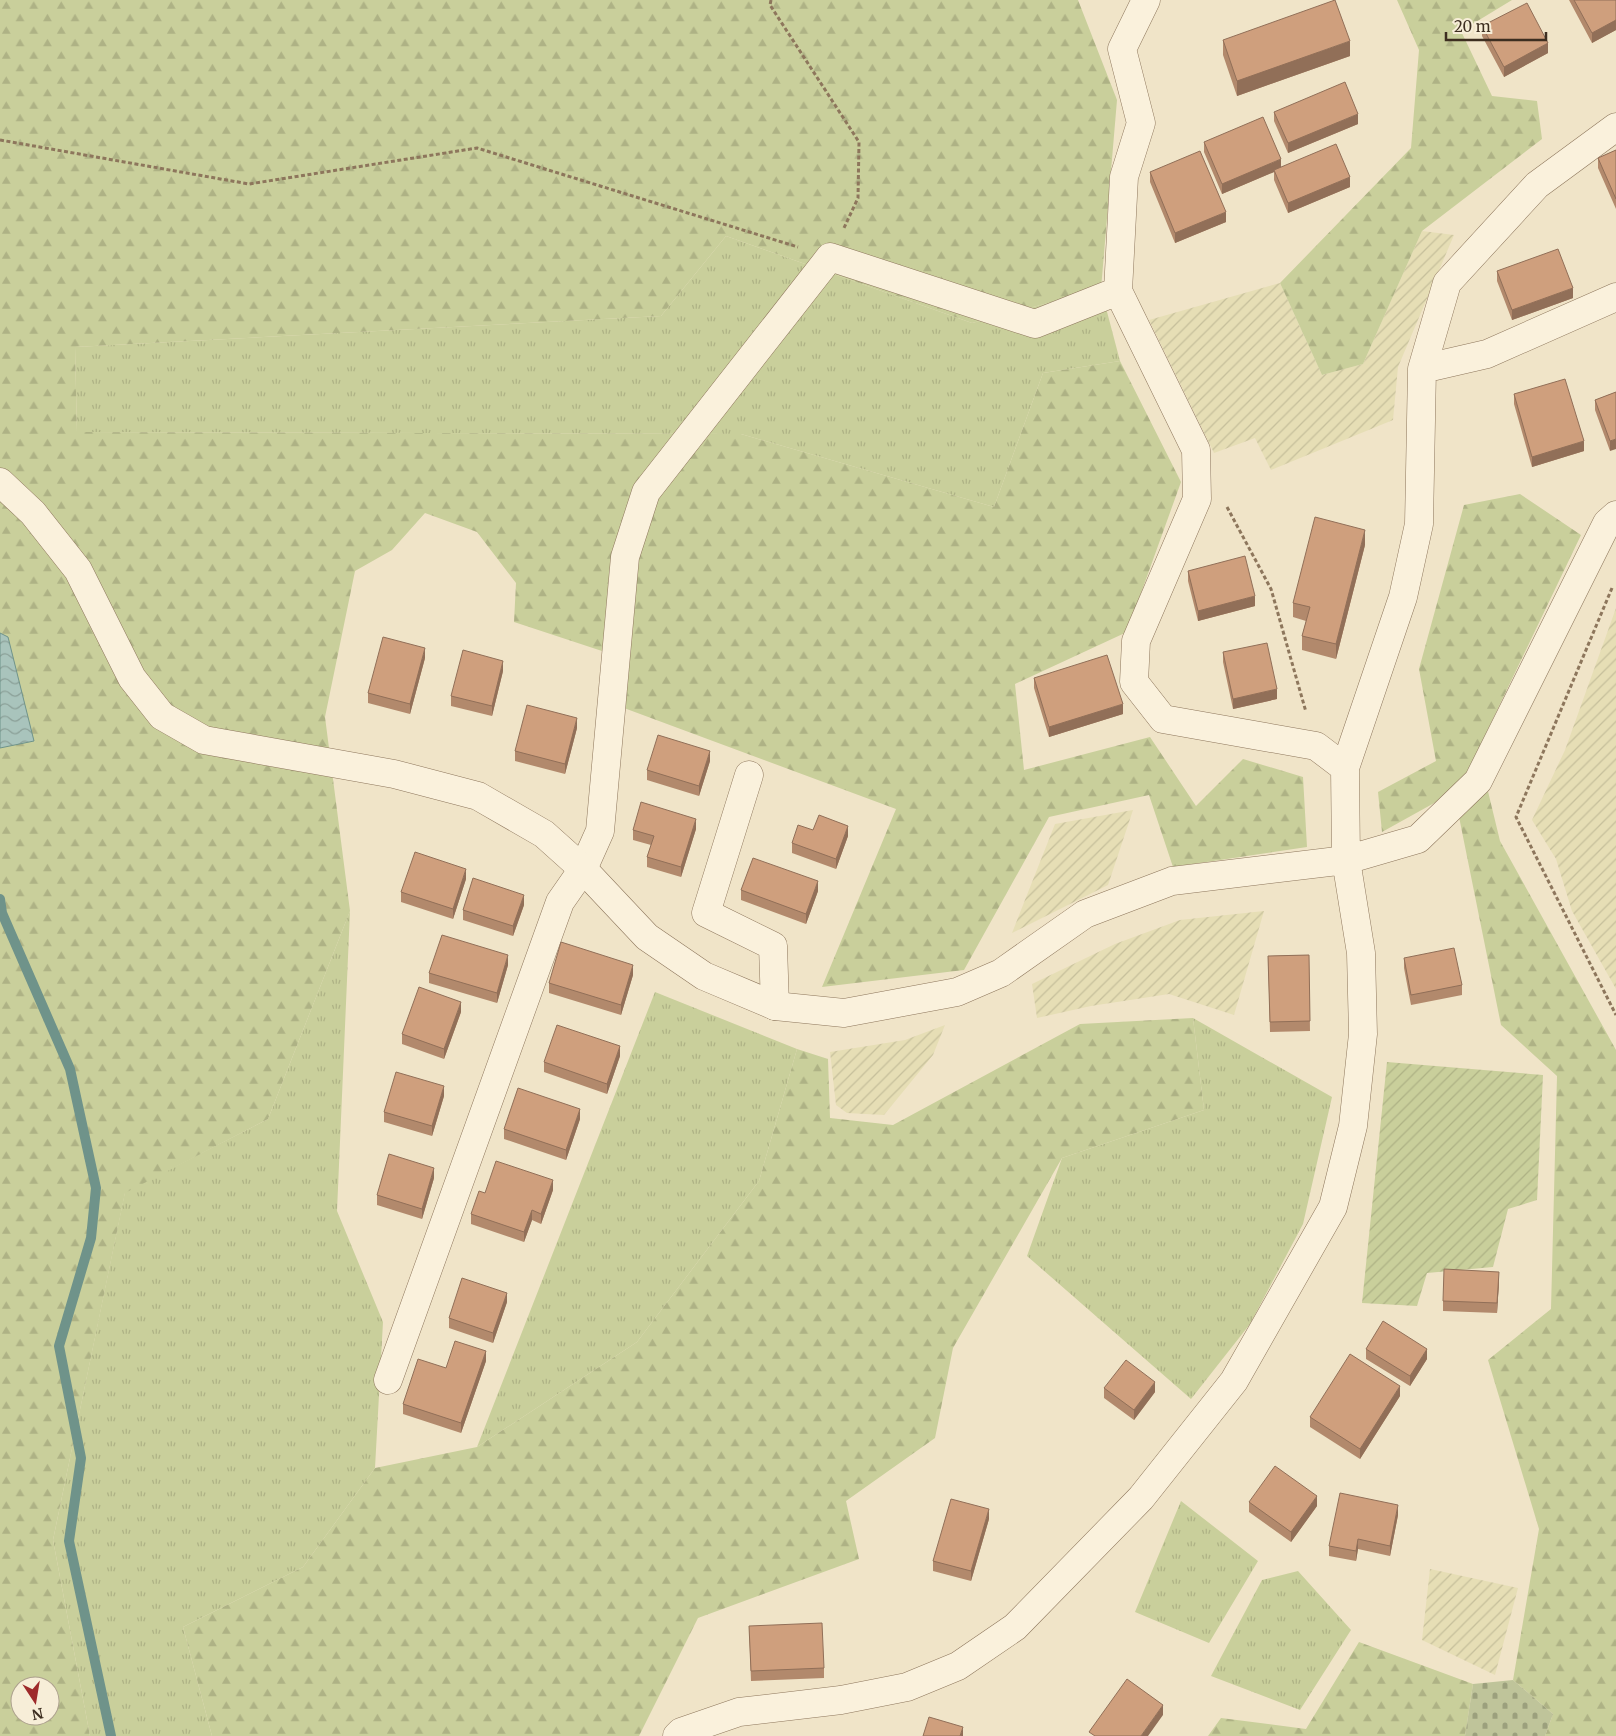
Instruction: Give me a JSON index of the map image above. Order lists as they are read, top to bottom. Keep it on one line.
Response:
{"scale_bar":"20 m","north":"bottom"}
